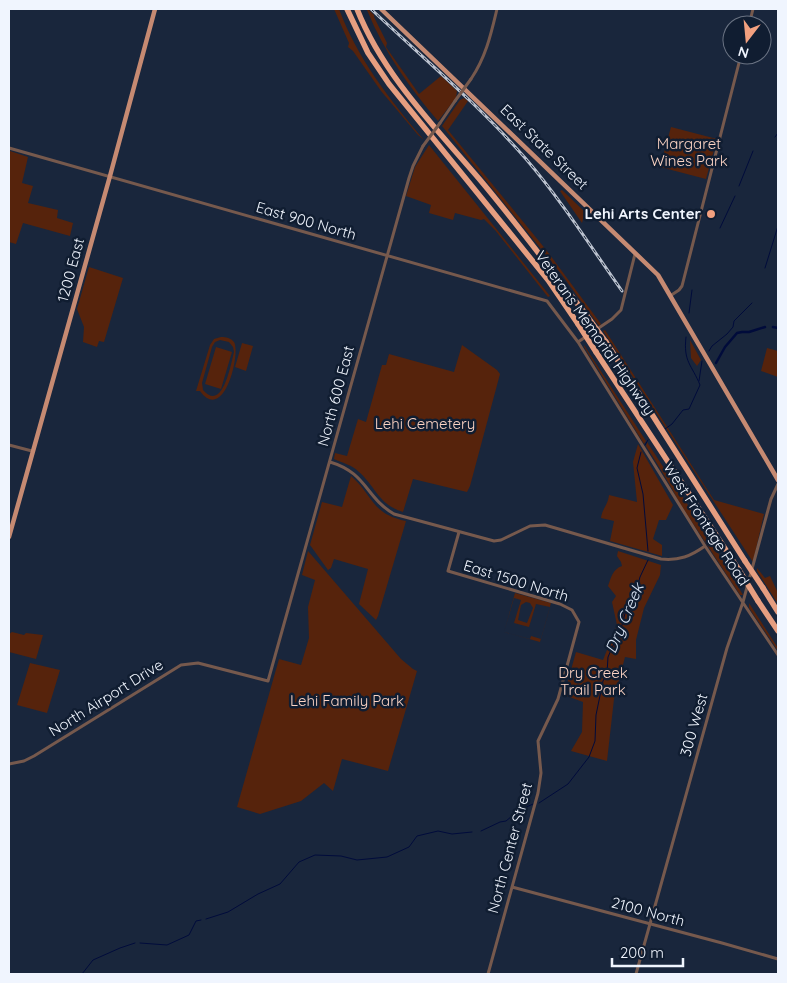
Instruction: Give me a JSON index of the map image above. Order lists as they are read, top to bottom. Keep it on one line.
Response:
{"streets":{"highway":["Veterans Memorial Highway"],"main road":["East State Street","1200 East"],"street":["East 900 North","North 600 East","West Frontage Road","East 1500 North","North Airport Drive","300 West","North Center Street","2100 North"]},"crossings":[["East 900 North","1200 East"],["East 900 North","North 600 East"],["East 900 North","West Frontage Road"],["North 600 East","North Airport Drive"],["West Frontage Road","300 West"],["East 1500 North","North Center Street"],["300 West","2100 North"],["North Center Street","2100 North"]],"water":["Dry Creek"],"parks":["Margaret Wines Park","Lehi Cemetery","Dry Creek Trail Park","Lehi Family Park"],"places":["Lehi Arts Center"],"scale_bar":"200 m","north":"bottom"}
